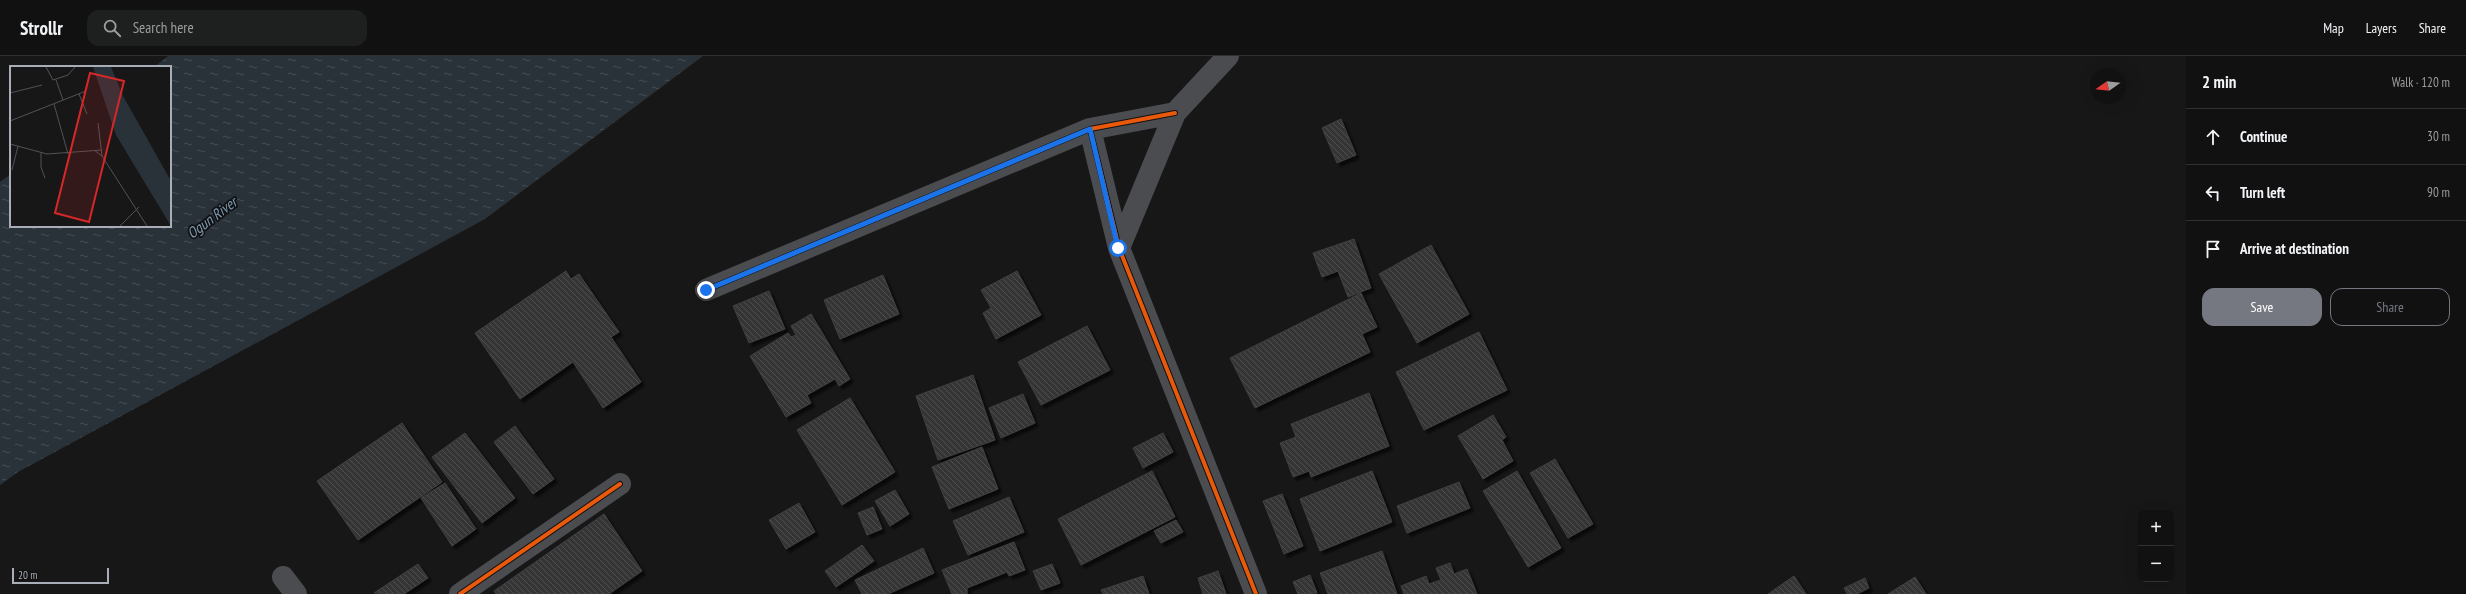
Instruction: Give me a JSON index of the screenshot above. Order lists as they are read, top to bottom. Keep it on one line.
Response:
{"water":["Ogun River"],"scale_bar":"20 m","north":"left","page":{"header":"Strollr","search":"Search here","nav":["Map","Layers","Share"],"heading":["2 min","Walk · 120 m"],"list":[["Continue","30 m"],["Turn left","90 m"],"Arrive at destination"],"buttons":["Save","Share"],"map_buttons":["+","−"],"scale":"20 m"}}
